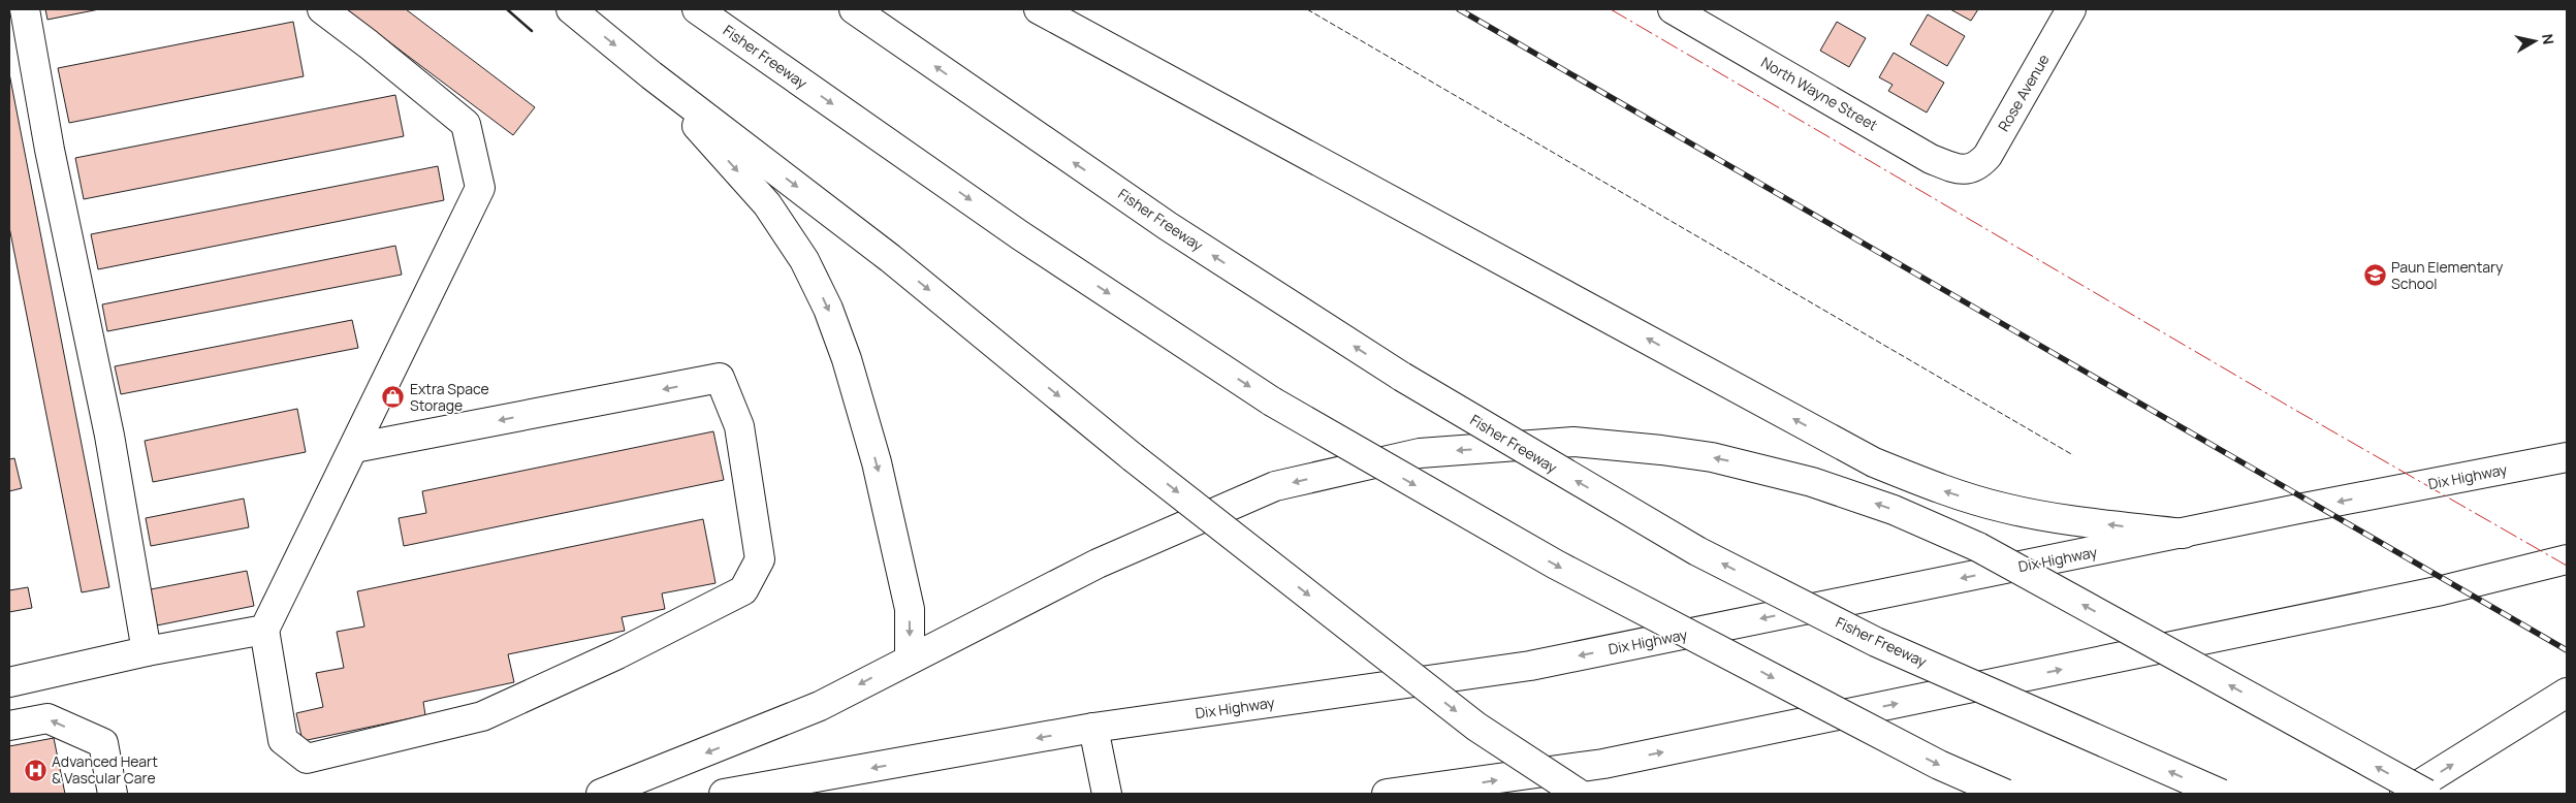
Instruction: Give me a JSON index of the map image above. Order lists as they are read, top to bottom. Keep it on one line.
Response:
{"streets":{"main road":["Fisher Freeway","Rose Avenue","North Wayne Street","Dix Highway"]},"crossings":[["Rose Avenue","North Wayne Street"]],"places":{"school or university":["Paun Elementary School"],"shop":["Extra Space Storage"],"hospital":["Advanced Heart & Vascular Care"]},"north":"right"}
